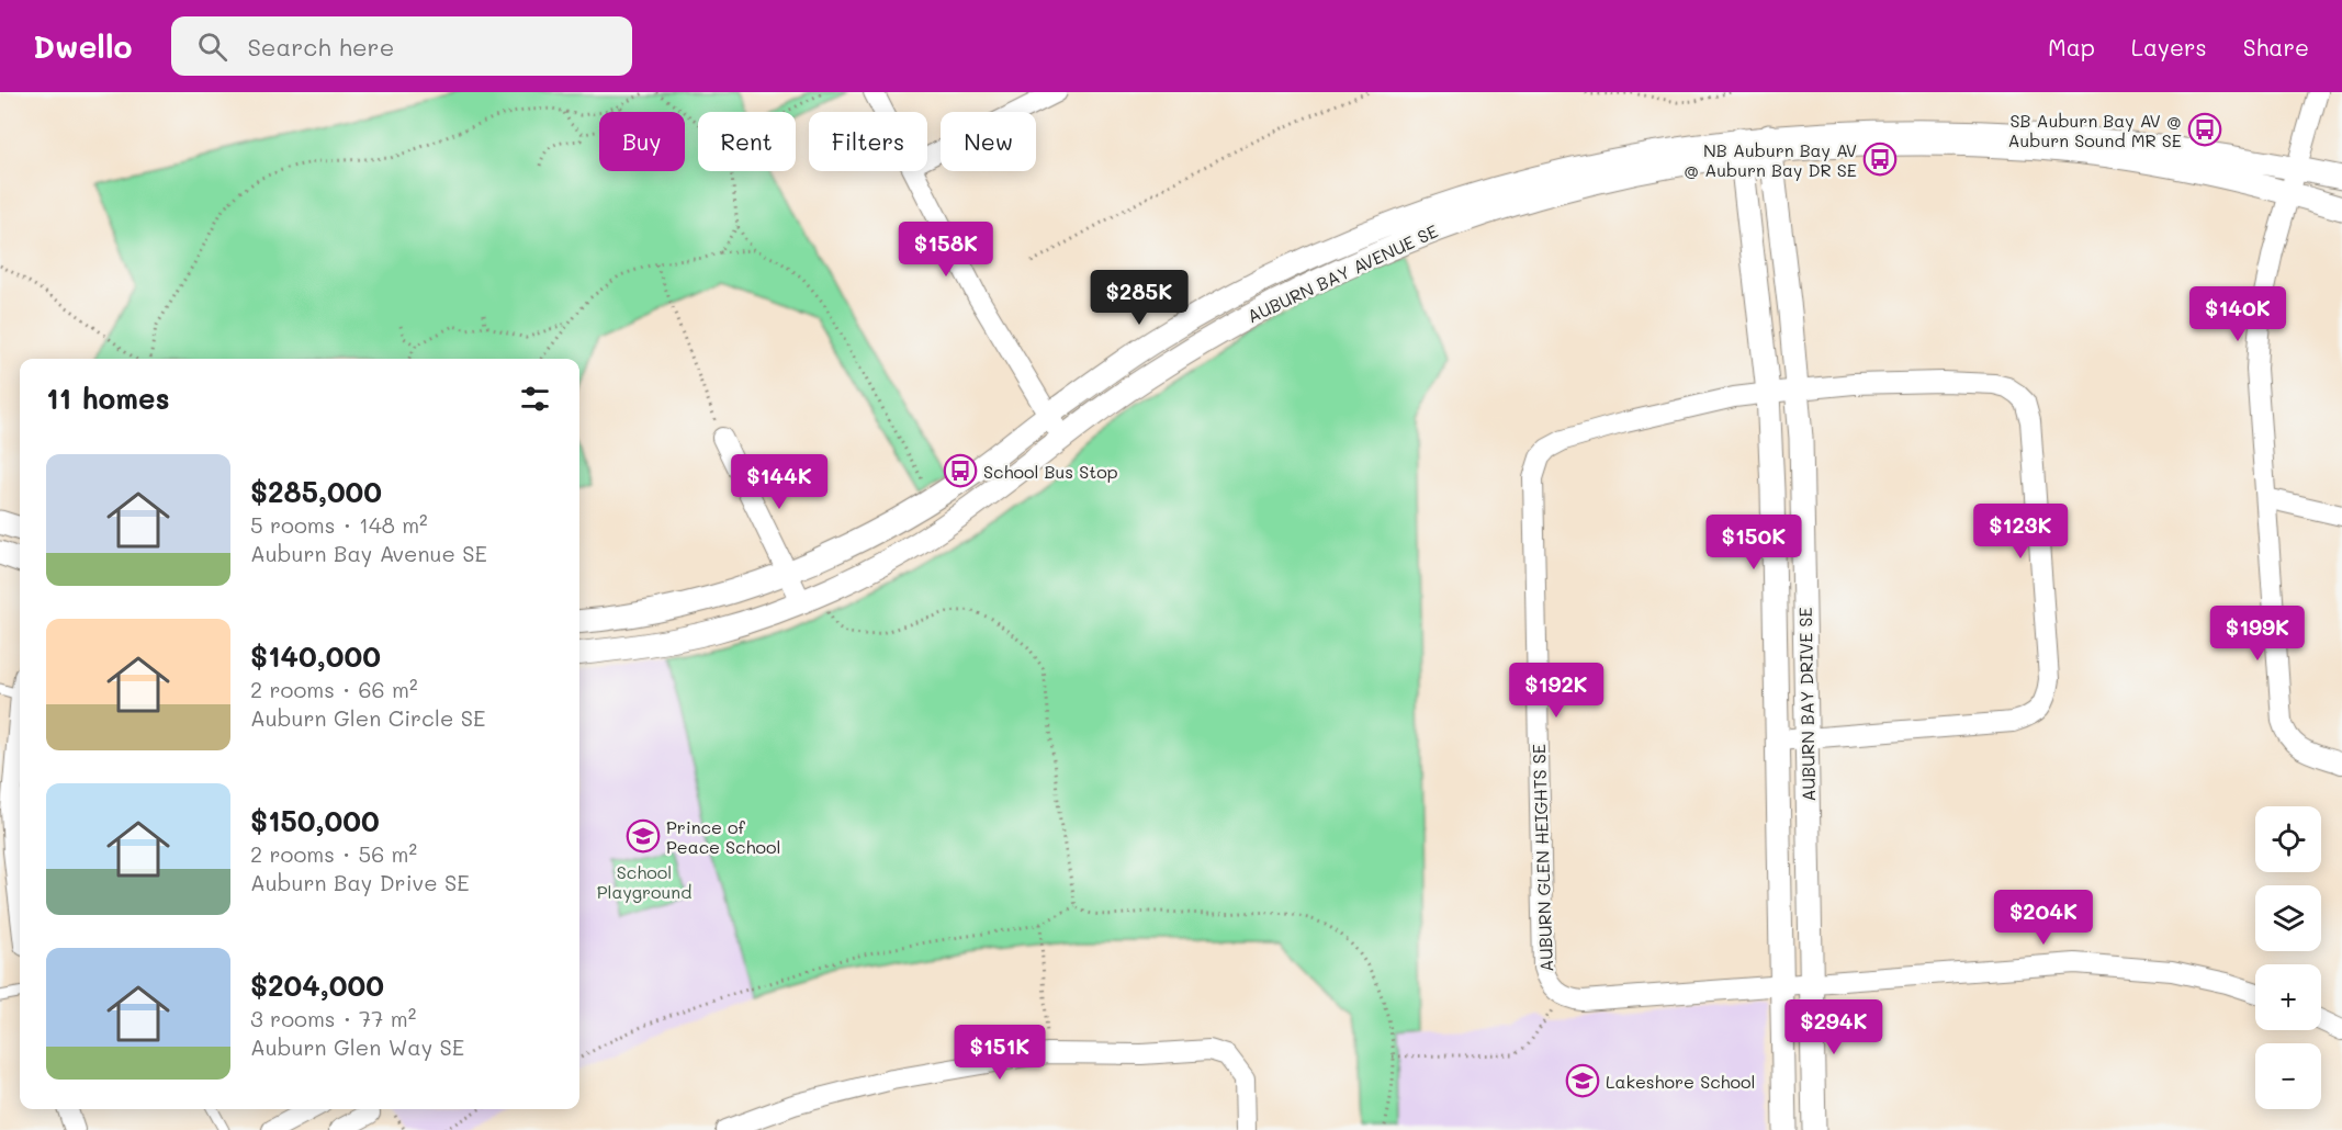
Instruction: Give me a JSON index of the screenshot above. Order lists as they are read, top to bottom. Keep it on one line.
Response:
{"streets":{"street":["AUBURN BAY AVENUE SE","AUBURN BAY DRIVE SE","AUBURN GLEN HEIGHTS SE"]},"crossings":[["AUBURN BAY AVENUE SE","AUBURN BAY DRIVE SE"],["AUBURN BAY DRIVE SE","AUBURN GLEN HEIGHTS SE"]],"parks":["School Playground"],"places":{"bus stop":["SB Auburn Bay AV @ Auburn Sound MR SE","NB Auburn Bay AV @ Auburn Bay DR SE","School Bus Stop"],"school or university":["Prince of Peace School","Lakeshore School"]},"page":{"header":"Dwello","search":"Search here","nav":["Map","Layers","Share"],"chip":["Buy","Rent","Filters","New"],"price":["$158K","$285K","$140K","$144K","$123K","$150K","$199K","$192K","$204K","$294K","$151K"],"heading":"11 homes","list":[{"name":"$285,000","note":"5 rooms · 148 m² · Auburn Bay Avenue SE"},{"name":"$140,000","note":"2 rooms · 66 m² · Auburn Glen Circle SE"},{"name":"$150,000","note":"2 rooms · 56 m² · Auburn Bay Drive SE"},{"name":"$204,000","note":"3 rooms · 77 m² · Auburn Glen Way SE"}],"map_buttons":["+","−"]}}
